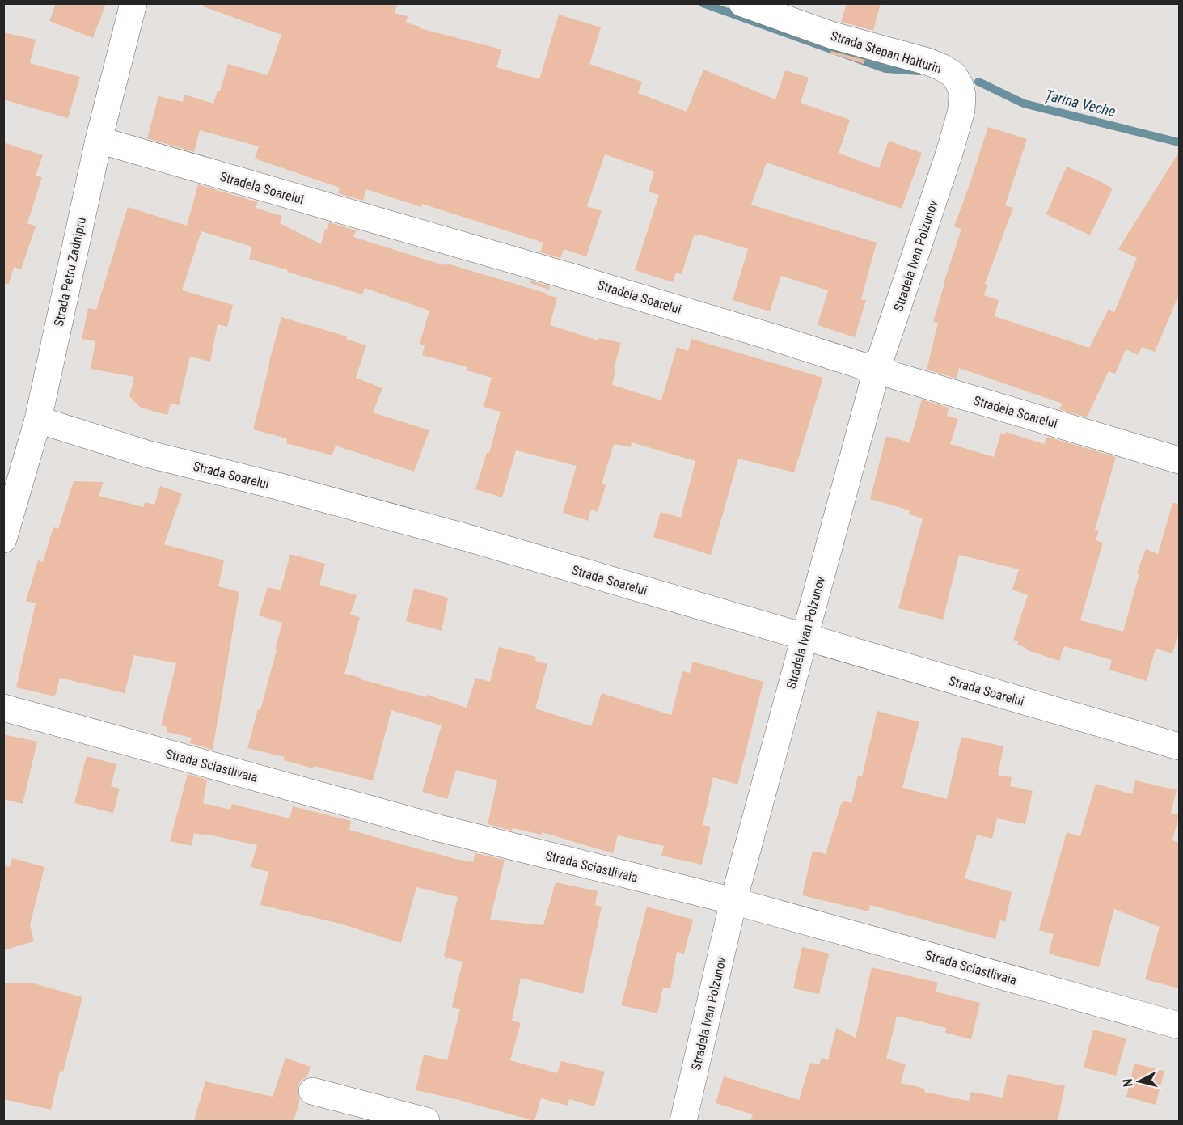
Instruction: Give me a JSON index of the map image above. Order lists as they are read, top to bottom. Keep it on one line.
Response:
{"streets":{"street":["Strada Stepan Halturin","Stradela Soarelui","Stradela Ivan Polzunov","Strada Petru Zadnipru","Strada Soarelui","Strada Sciastlivaia"]},"crossings":[["Strada Stepan Halturin","Stradela Ivan Polzunov"],["Stradela Soarelui","Stradela Ivan Polzunov"],["Stradela Soarelui","Strada Petru Zadnipru"],["Stradela Ivan Polzunov","Strada Soarelui"],["Stradela Ivan Polzunov","Strada Sciastlivaia"],["Strada Petru Zadnipru","Strada Soarelui"]],"water":["Țarina Veche"],"north":"left"}
